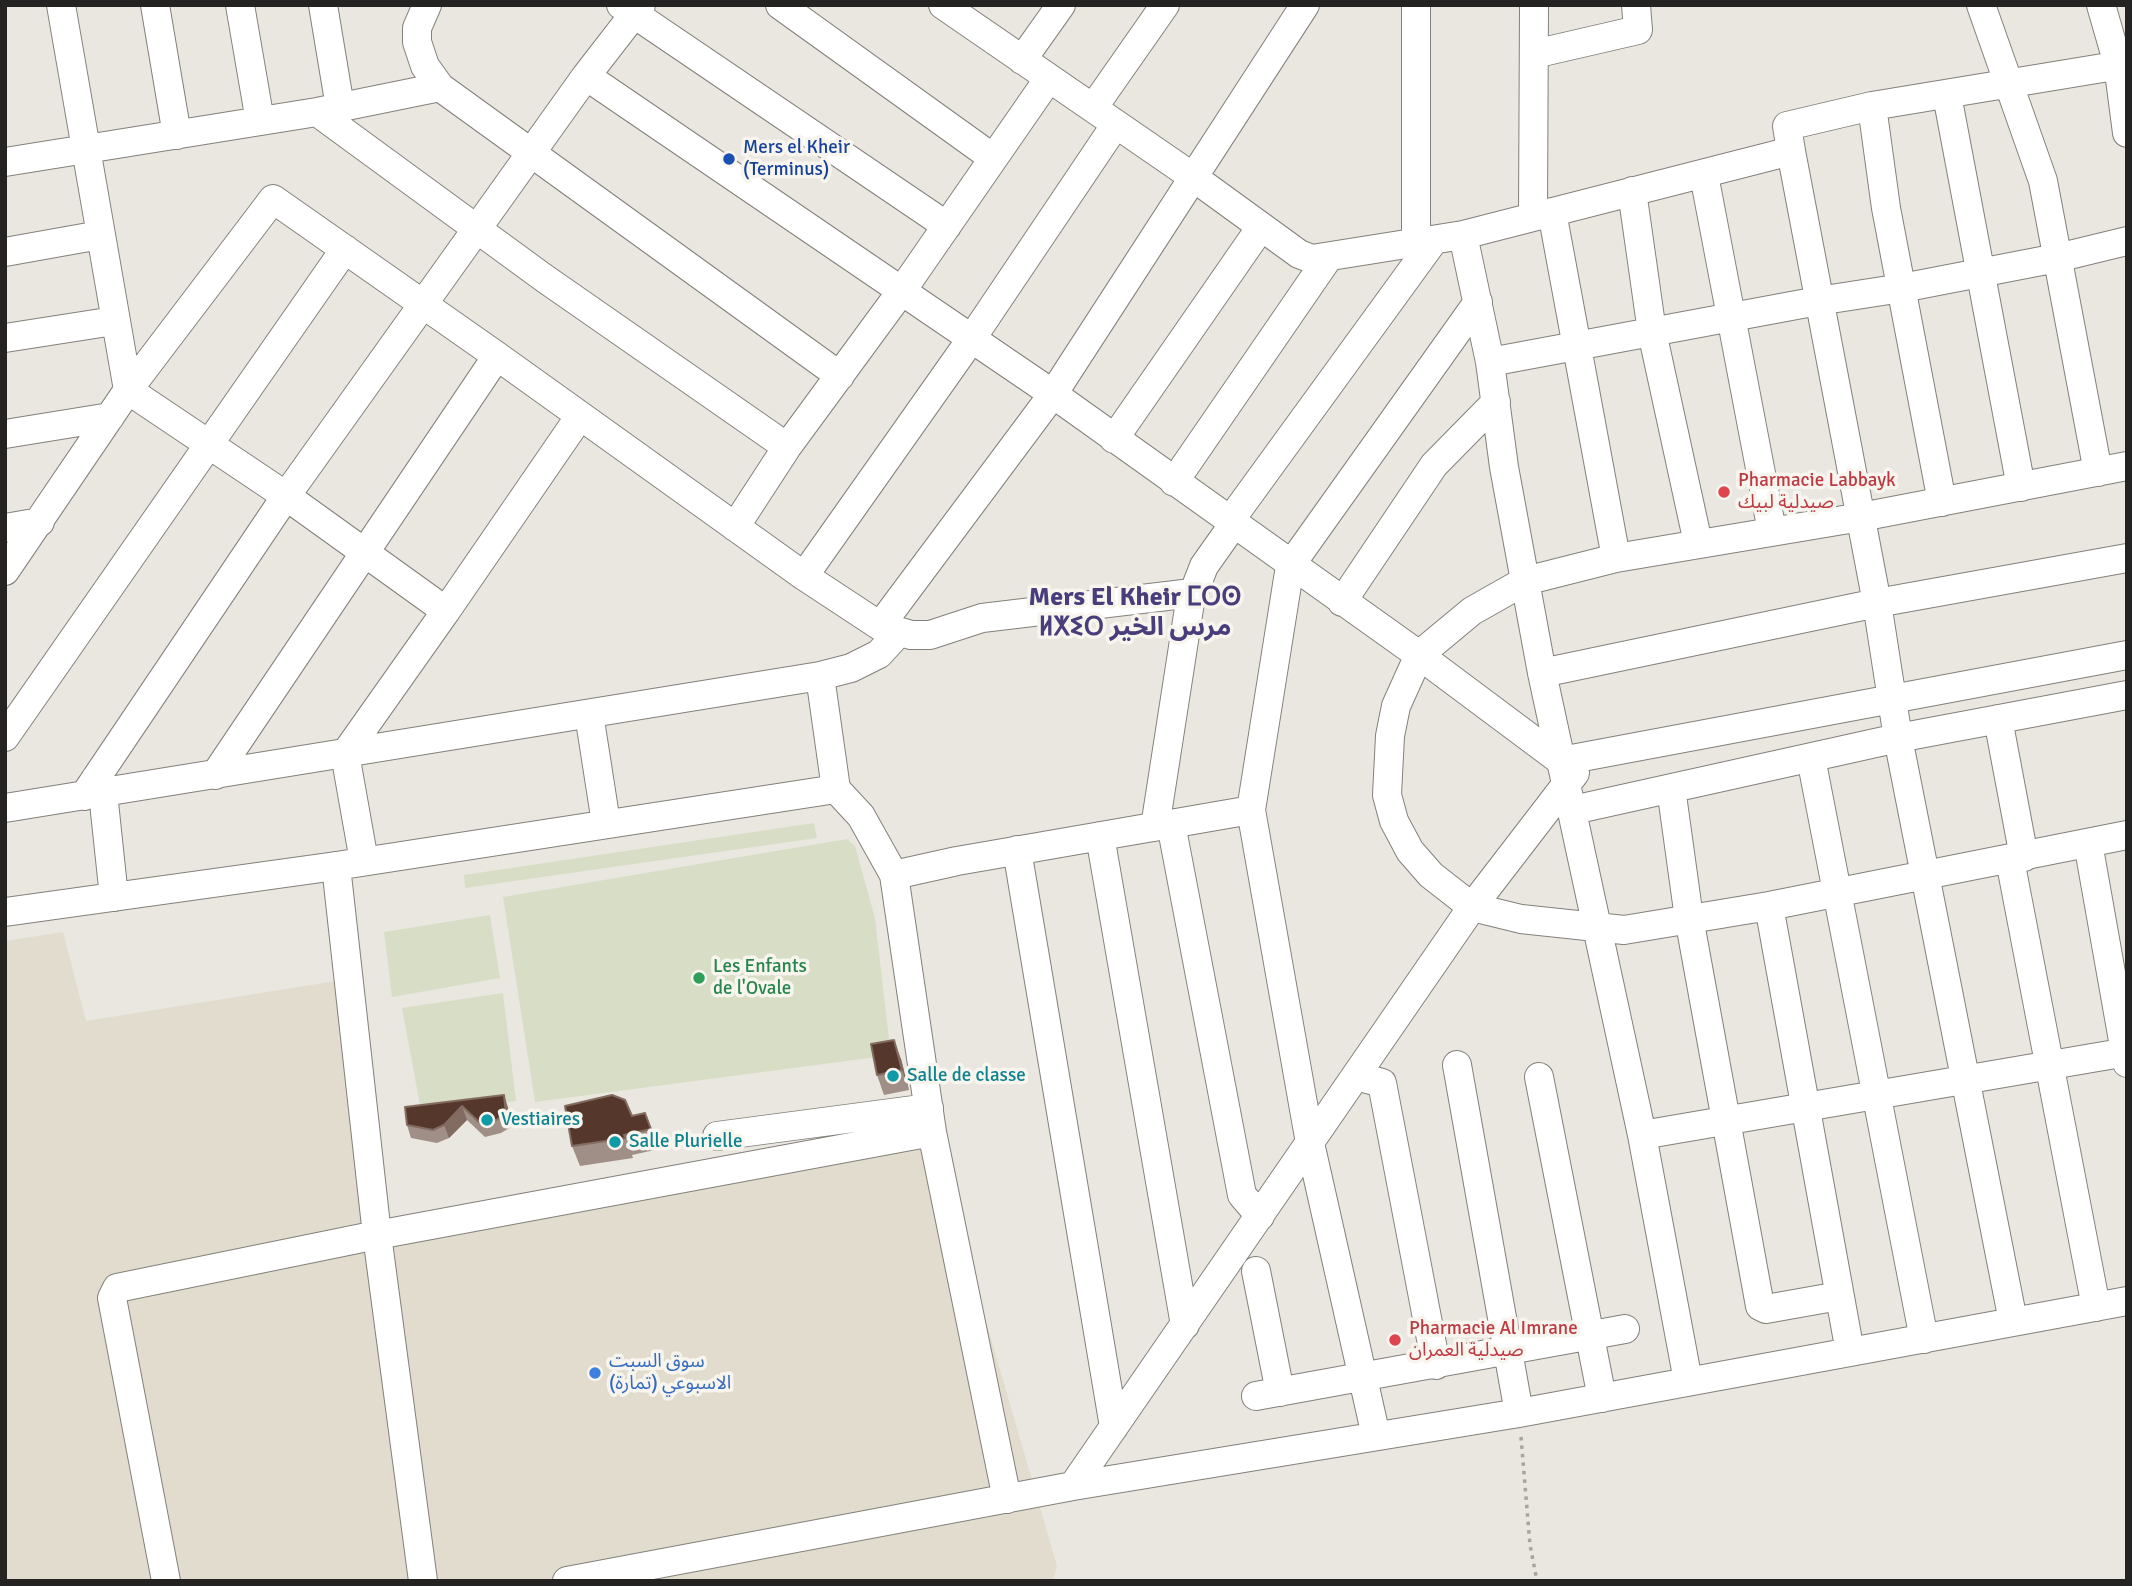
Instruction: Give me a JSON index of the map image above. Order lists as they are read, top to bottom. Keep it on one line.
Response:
{"districts":["Mers El Kheir ⵎⵔⵙ ⵍⵅⵉⵔ مرس الخير"],"places":["Mers el Kheir (Terminus)","Pharmacie Labbayk صيدلية لبيك","Les Enfants de l'Ovale","Salle de classe","Vestiaires","Salle Plurielle","Pharmacie Al Imrane صيدلية العمران","سوق السبت الاسبوعي (تمارة)"]}
